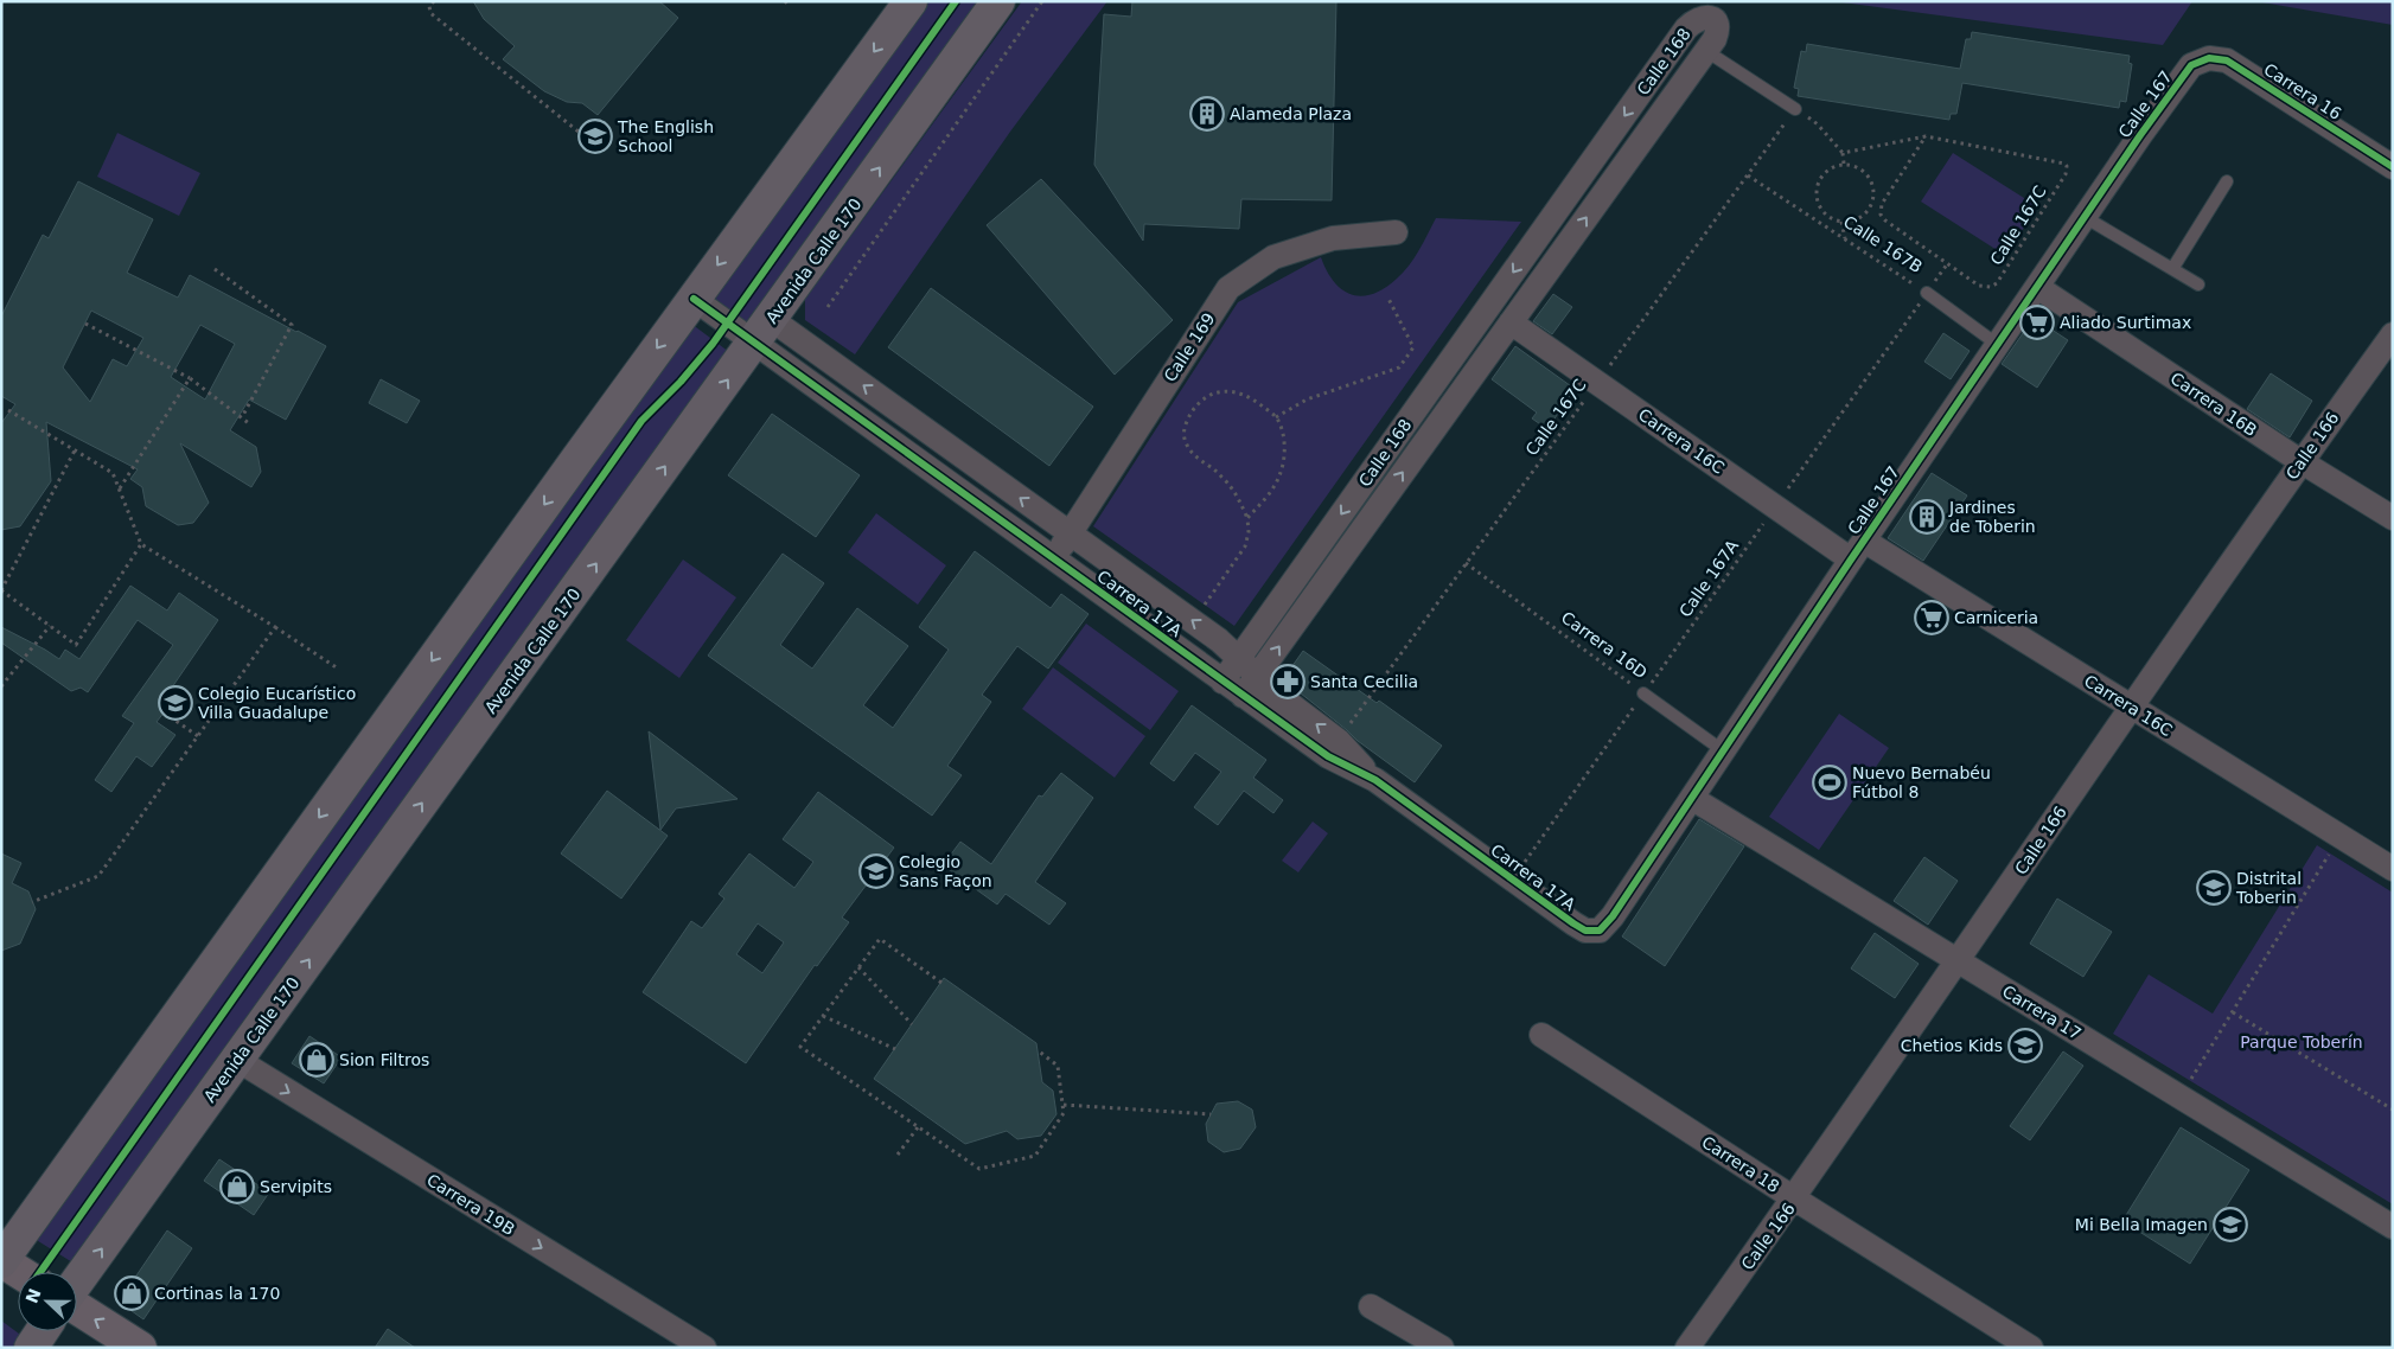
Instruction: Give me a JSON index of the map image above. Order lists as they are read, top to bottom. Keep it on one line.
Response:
{"streets":{"main road":["Avenida Calle 170"],"street":["Calle 168","Carrera 16","Calle 167","Calle 169","Carrera 16B","Carrera 16C","Calle 166","Carrera 17A","Carrera 17","Carrera 18","Carrera 19B"],"lane":["Calle 167B","Carrera 16D"],"path":["Calle 167C","Calle 167A"]},"crossings":[["Calle 168","Carrera 16C"],["Calle 168","Carrera 17A"],["Carrera 16","Calle 167"],["Calle 167","Calle 167B"],["Calle 167","Carrera 16B"],["Calle 167","Carrera 16C"],["Calle 167","Carrera 17A"],["Calle 167","Carrera 16D"],["Calle 167","Carrera 17"],["Calle 167C","Calle 167B"],["Calle 167C","Carrera 16C"],["Calle 167C","Carrera 17A"],["Calle 167C","Carrera 16D"],["Calle 167B","Calle 167A"],["Avenida Calle 170","Carrera 17A"],["Avenida Calle 170","Carrera 19B"],["Calle 169","Carrera 17A"],["Carrera 16B","Calle 166"],["Carrera 16C","Calle 166"],["Carrera 16C","Calle 167A"],["Calle 166","Carrera 17"],["Calle 166","Carrera 18"],["Calle 167A","Carrera 17A"],["Calle 167A","Carrera 16D"]],"one_way":["Carrera 19B"],"parks":["Parque Toberín"],"places":{"building":["Alameda Plaza","Jardines de Toberin"],"school or university":["The English School","Colegio Eucarístico Villa Guadalupe","Colegio Sans Façon","Distrital Toberin","Chetios Kids","Mi Bella Imagen"],"supermarket":["Aliado Surtimax","Carniceria"],"pharmacy":["Santa Cecilia"],"sports":["Nuevo Bernabéu Fútbol 8"],"shop":["Sion Filtros","Servipits","Cortinas la 170"]},"north":"left"}
